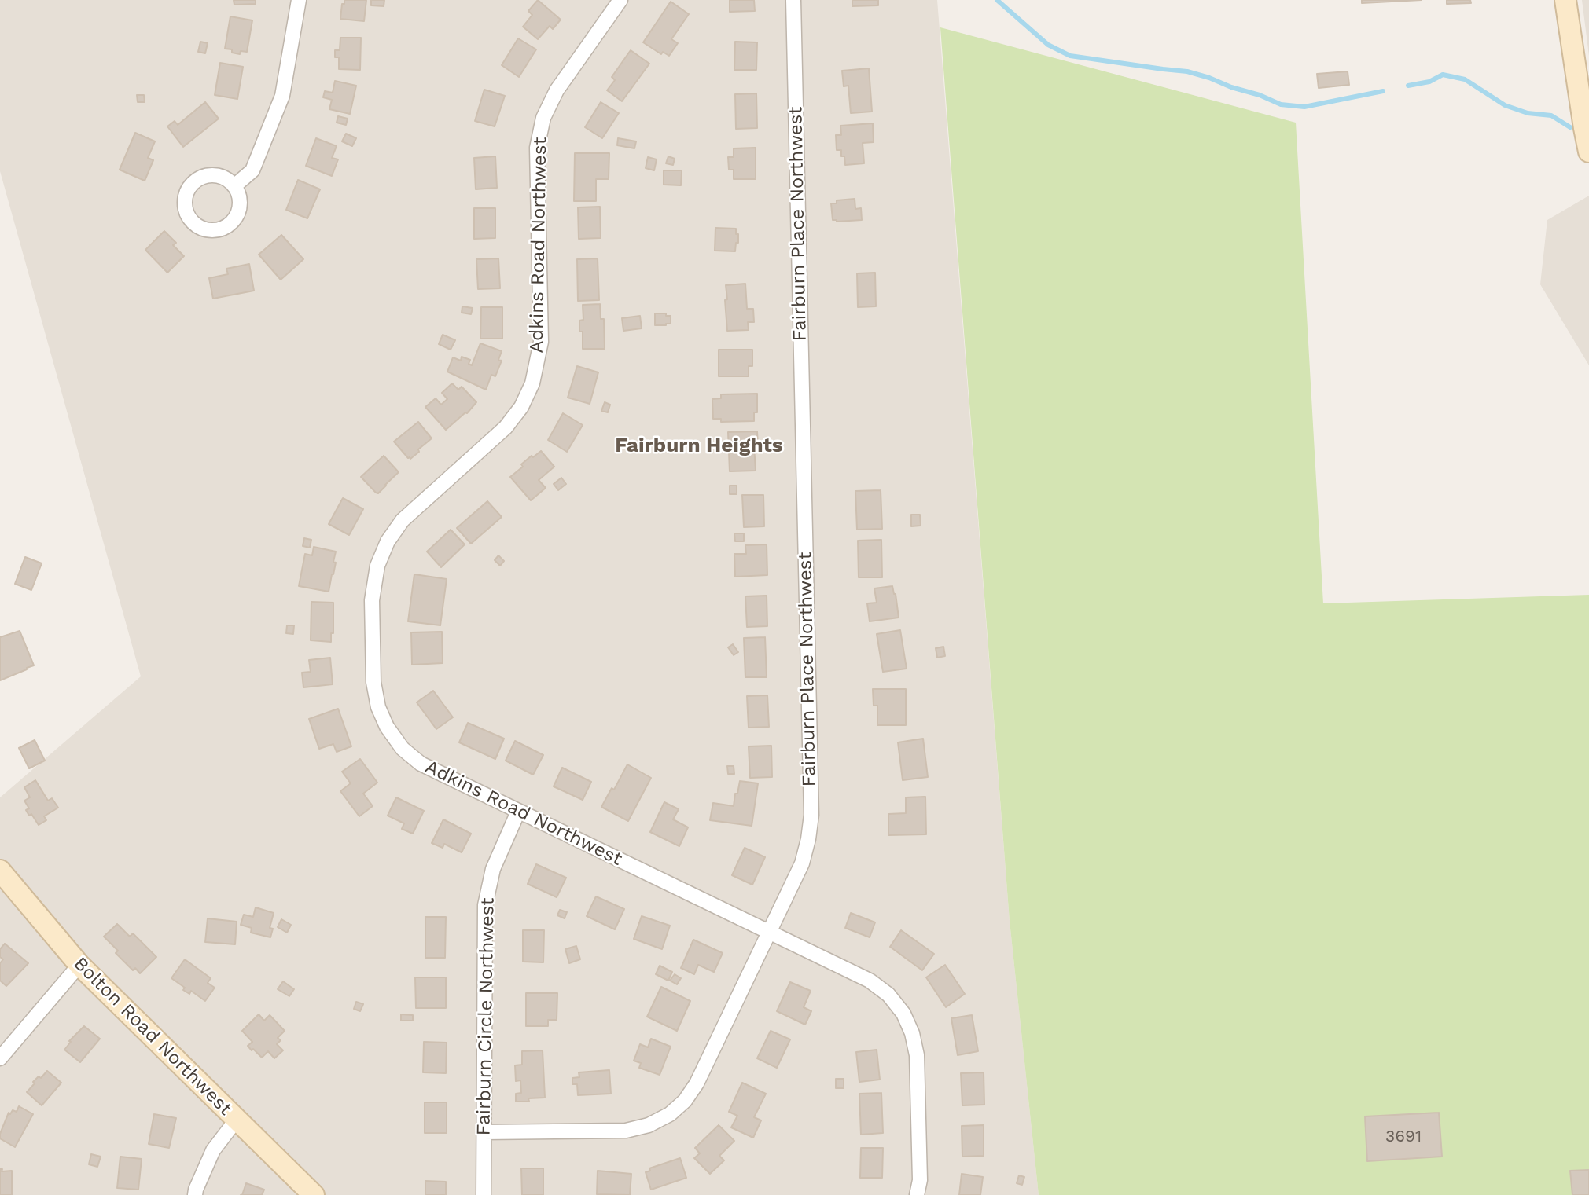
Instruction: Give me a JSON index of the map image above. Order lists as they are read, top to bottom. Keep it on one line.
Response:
{"streets":{"street":["Fairburn Place Northwest","Adkins Road Northwest","Fairburn Circle Northwest","Bolton Road Northwest"]},"crossings":[["Fairburn Place Northwest","Adkins Road Northwest"],["Fairburn Place Northwest","Fairburn Circle Northwest"],["Adkins Road Northwest","Fairburn Circle Northwest"]],"districts":["Fairburn Heights"],"house_numbers":["3691"]}
